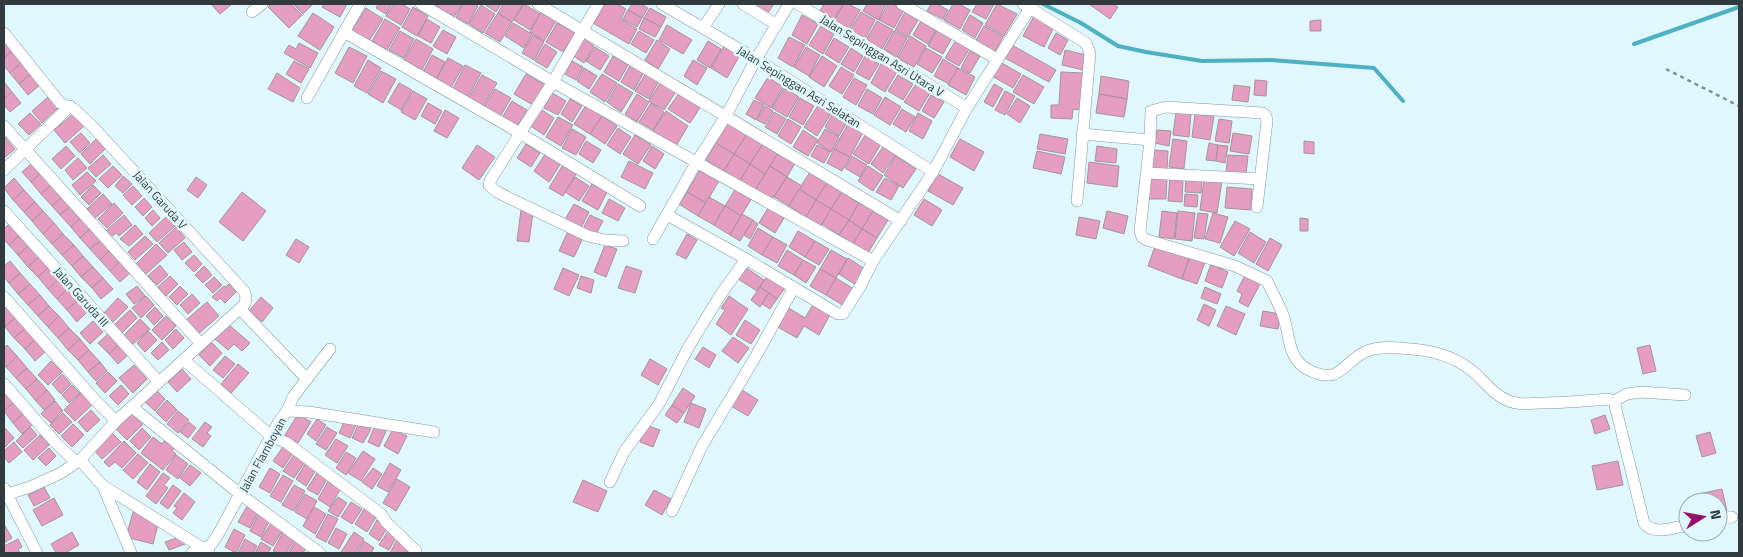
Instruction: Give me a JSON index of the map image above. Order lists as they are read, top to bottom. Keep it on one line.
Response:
{"streets":{"street":["Jalan Sepinggan Asri Utara V","Jalan Sepinggan Asri Selatan","Jalan Garuda V","Jalan Garuda III","Jalan Flamboyan"]},"north":"right"}
